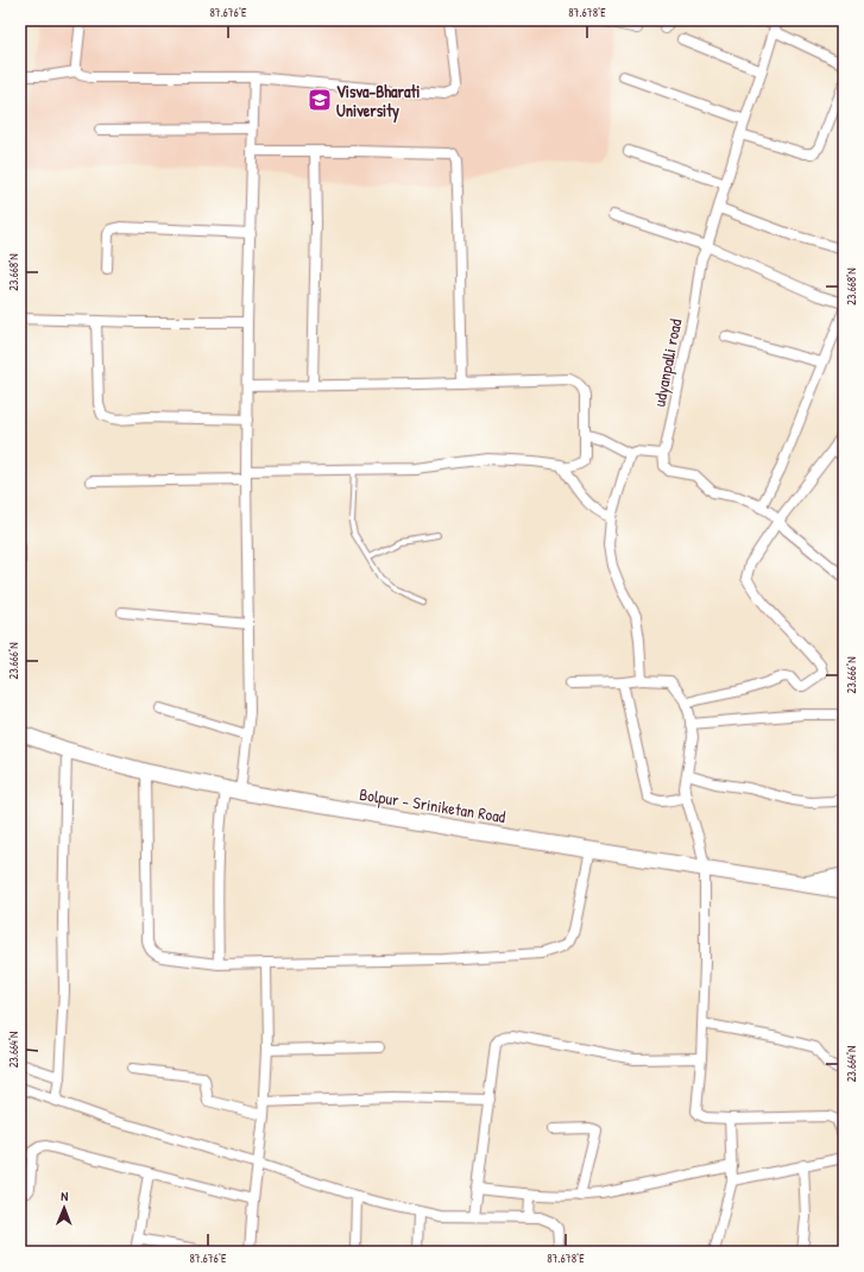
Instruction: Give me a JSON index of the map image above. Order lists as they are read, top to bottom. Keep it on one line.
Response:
{"streets":{"main road":["Bolpur - Sriniketan Road"],"street":["udyanpalli road"]},"places":{"school or university":["Visva-Bharati University"]},"north":"top","coordinates":["87.676°E","87.678°E","23.668°N","23.666°N","23.664°N"]}
